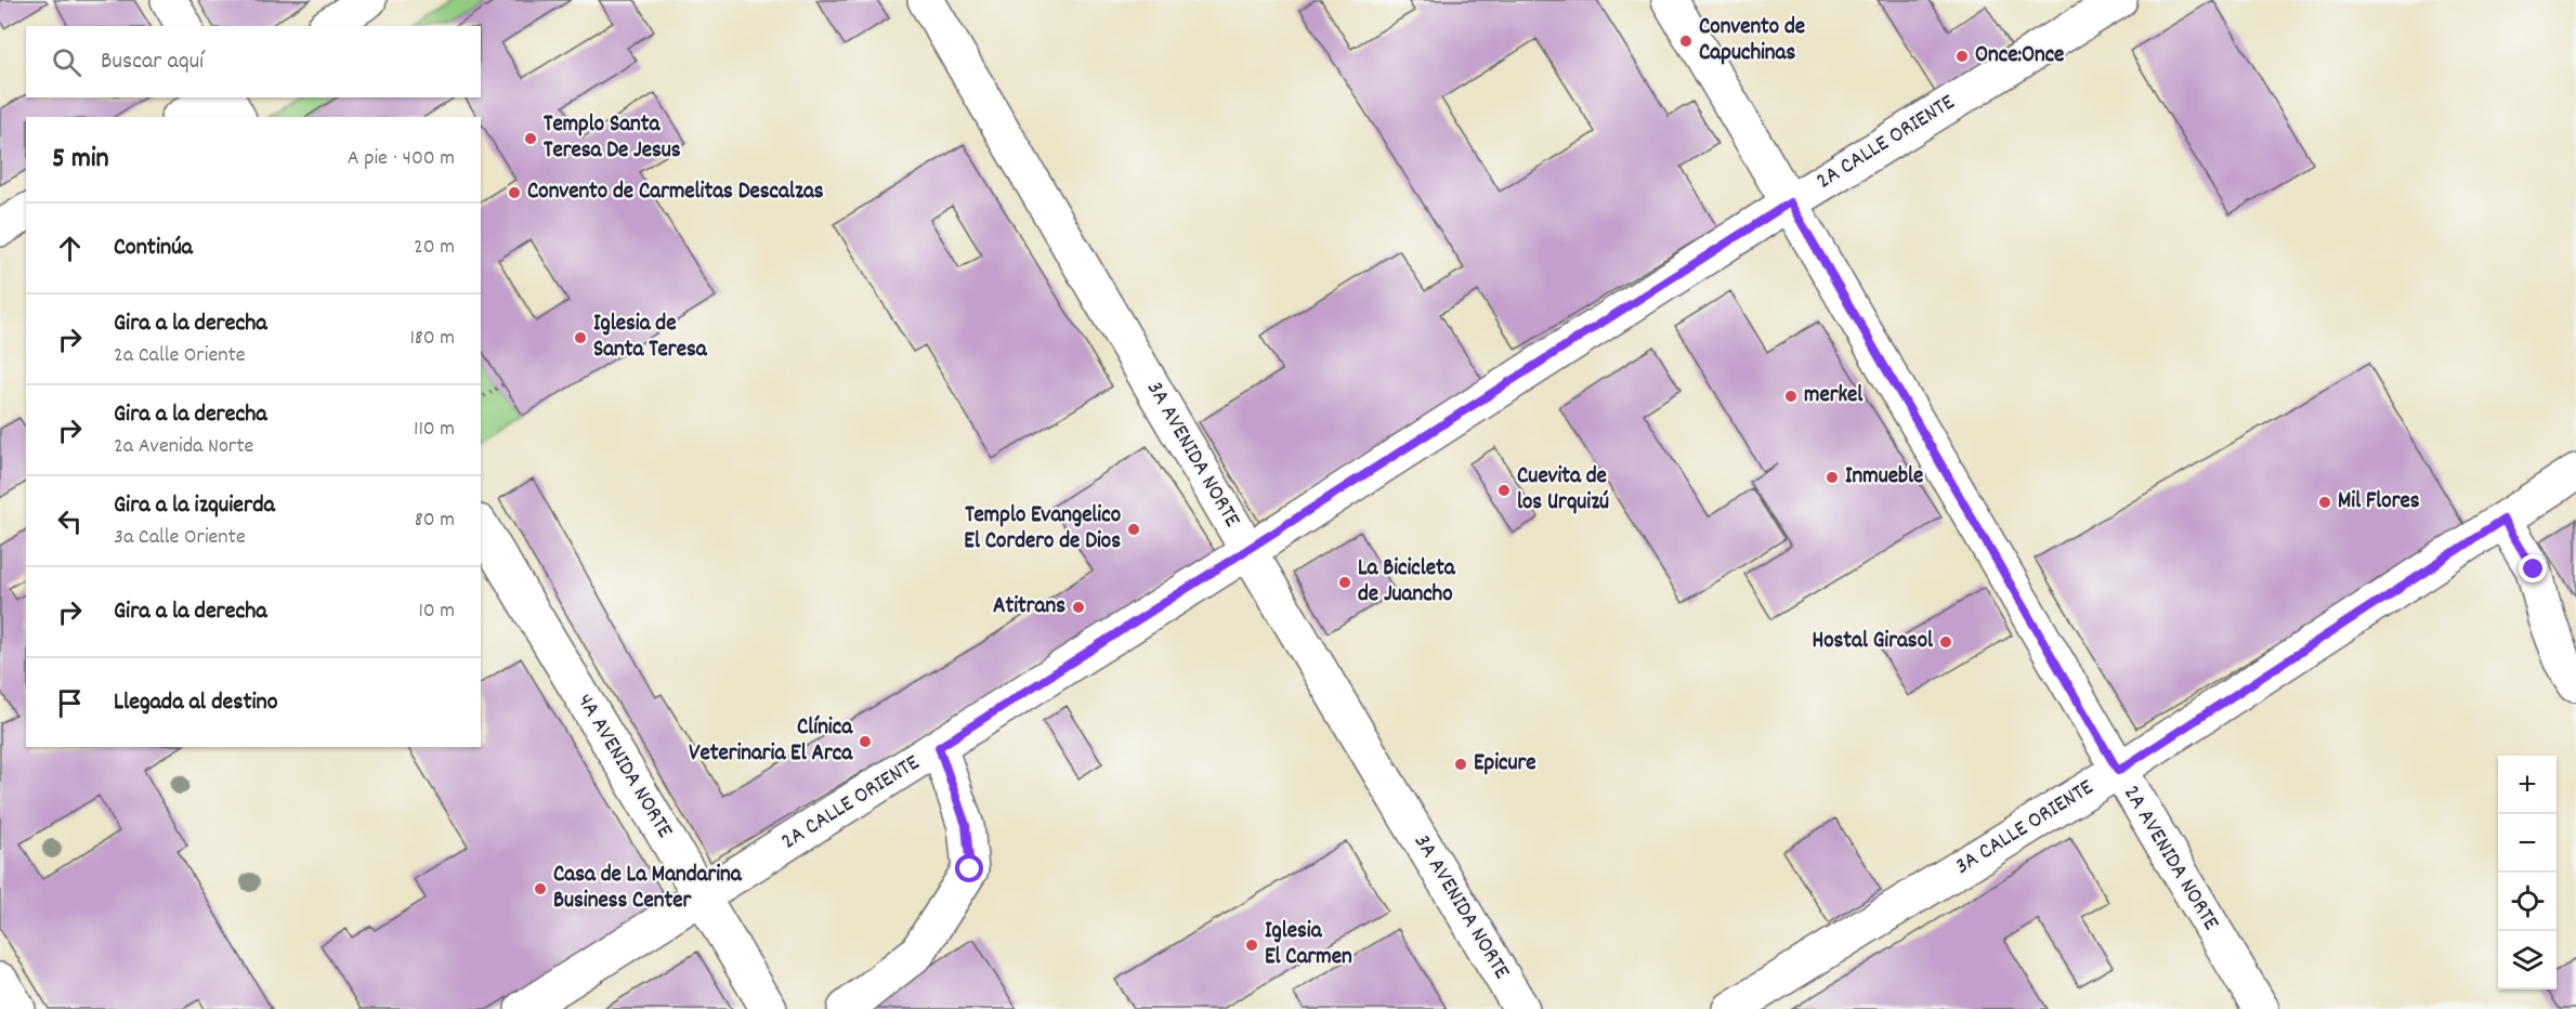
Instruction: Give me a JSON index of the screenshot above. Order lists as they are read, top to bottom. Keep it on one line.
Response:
{"streets":{"street":["2A CALLE ORIENTE","3A AVENIDA NORTE","4A AVENIDA NORTE","3A CALLE ORIENTE","2A AVENIDA NORTE"]},"crossings":[["2A CALLE ORIENTE","3A AVENIDA NORTE"],["2A CALLE ORIENTE","4A AVENIDA NORTE"],["2A CALLE ORIENTE","2A AVENIDA NORTE"],["3A CALLE ORIENTE","2A AVENIDA NORTE"]],"places":["Convento de Capuchinas","Once:Once","Templo Santa Teresa De Jesus","Convento de Carmelitas Descalzas","Iglesia de Santa Teresa","merkel","Inmueble","Cuevita de los Urquizú","Mil Flores","Templo Evangelico El Cordero de Dios","La Bicicleta de Juancho","Atitrans","Hostal Girasol","Clínica Veterinaria El Arca","Epicure","Casa de La Mandarina Business Center","Iglesia El Carmen"],"page":{"search":"Buscar aquí","heading":["5 min","A pie · 400 m"],"list":[["Continúa","20 m"],["Gira a la derecha","2a Calle Oriente","180 m"],["Gira a la derecha","2a Avenida Norte","110 m"],["Gira a la izquierda","3a Calle Oriente","80 m"],["Gira a la derecha","10 m"],"Llegada al destino"],"map_buttons":["+","−"]}}
